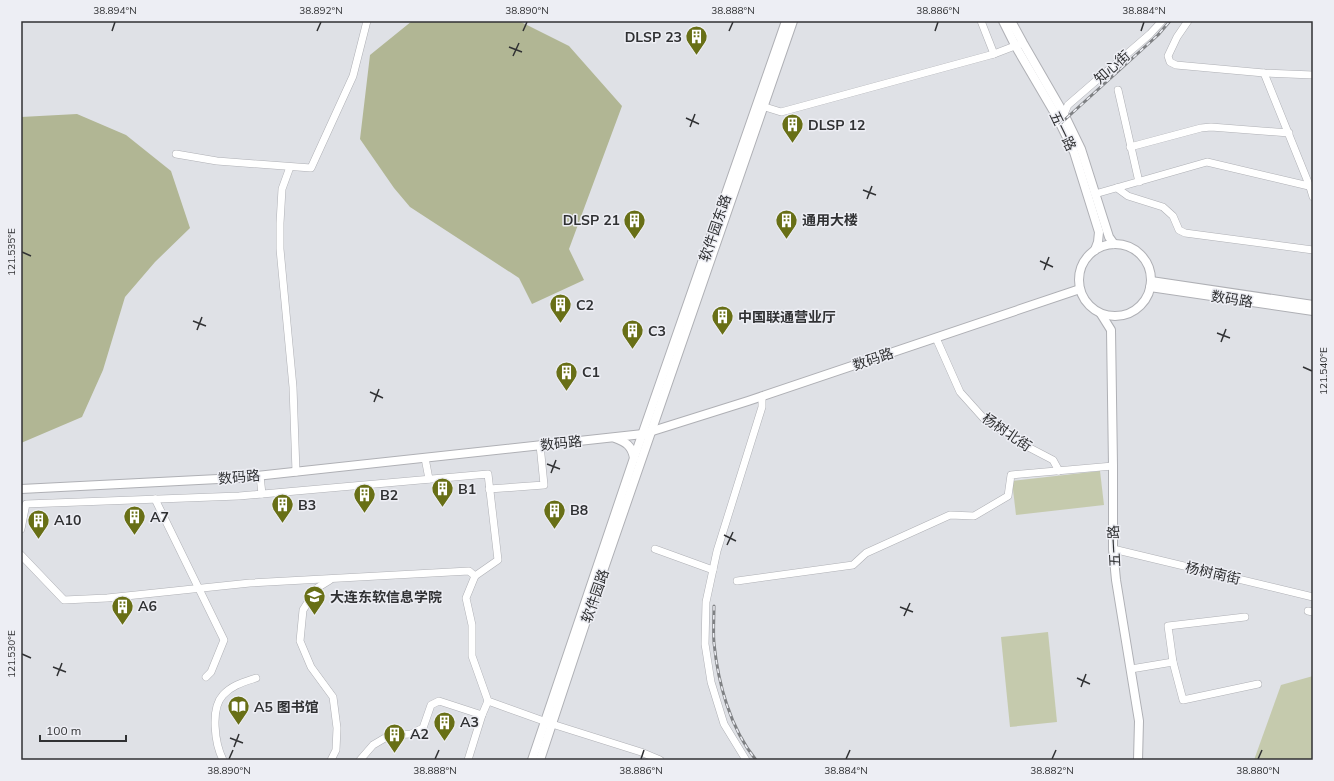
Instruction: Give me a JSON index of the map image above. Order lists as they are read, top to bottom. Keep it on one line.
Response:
{"streets":{"main road":["五一路","软件园东路","数码路","软件园路"],"street":["知心街","杨树北街","杨树南街"]},"crossings":[["知心街","五一路"],["五一路","数码路"],["五一路","杨树南街"],["软件园东路","数码路"],["软件园东路","软件园路"],["数码路","杨树北街"],["数码路","软件园路"]],"places":{"building":["DLSP 23","DLSP 12","DLSP 21","通用大楼","C2","中国联通营业厅","C3","C1","B1","B2","B3","B8","A7","A10","A6","A3","A2"],"school or university":["大连东软信息学院"],"library":["A5 图书馆"]},"scale_bar":"100 m","coordinates":["38.894°N","38.892°N","38.890°N","38.888°N","38.886°N","38.884°N","121.535°E","121.540°E","121.530°E","38.882°N","38.880°N"]}
